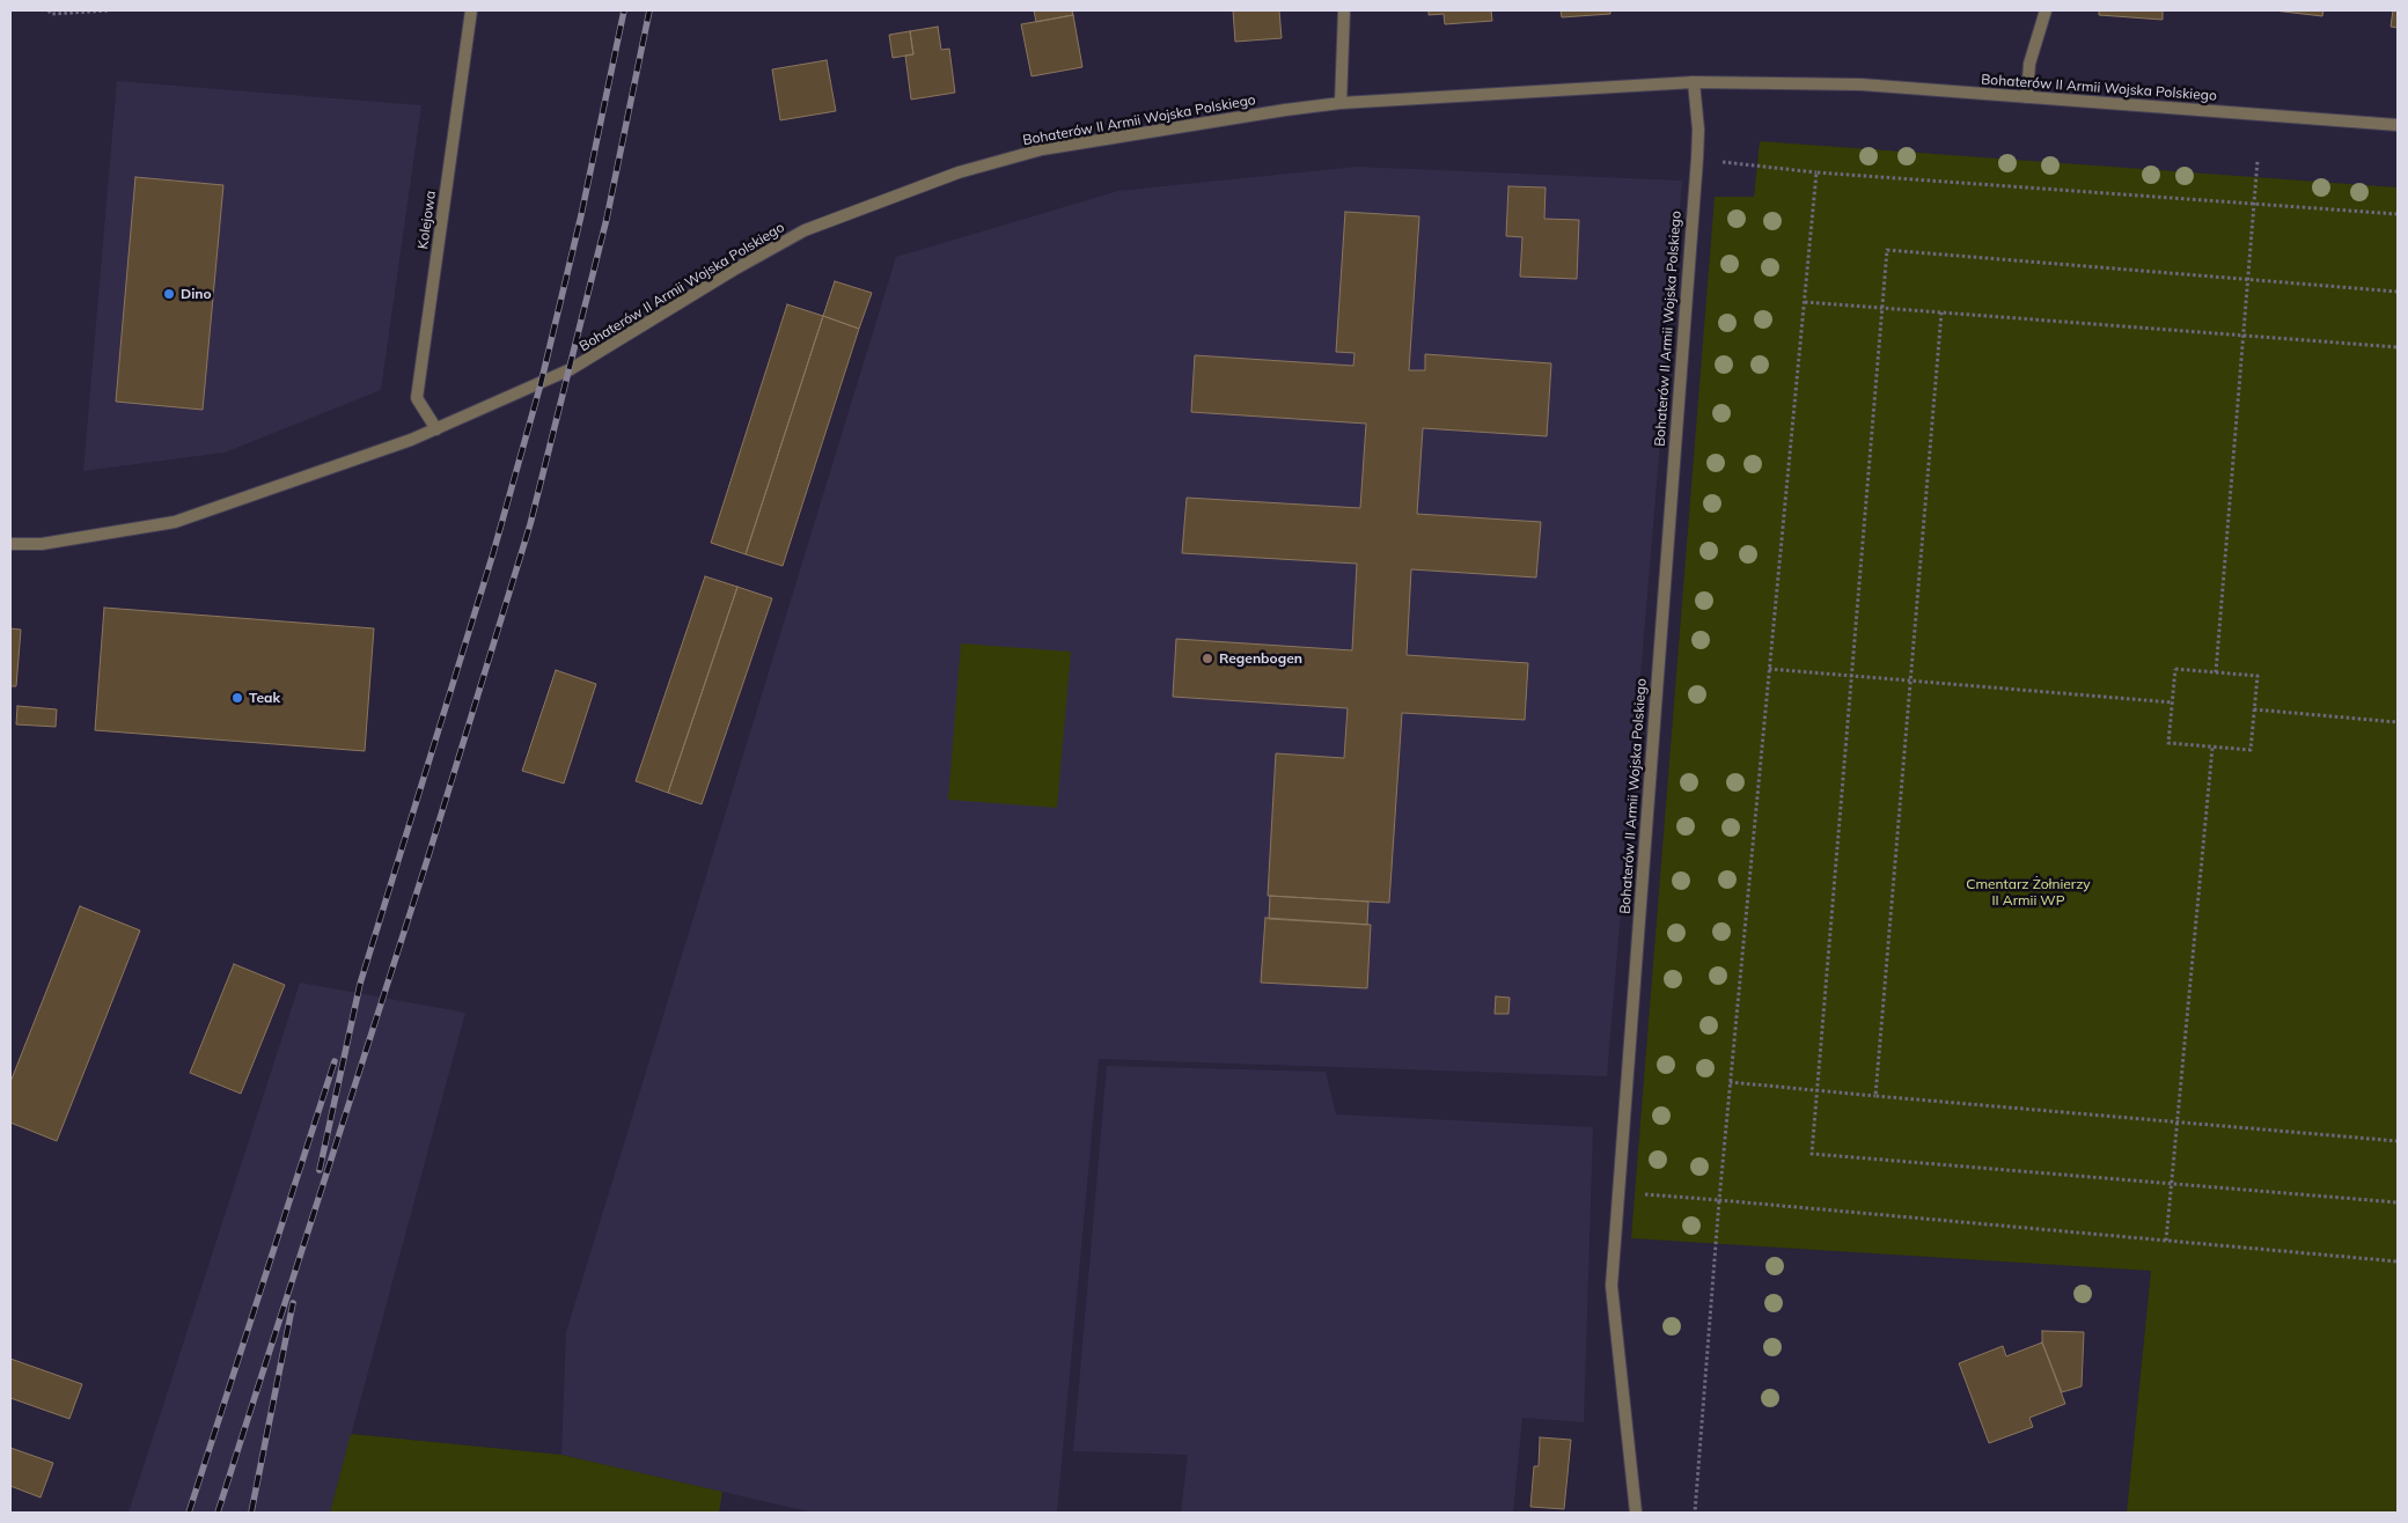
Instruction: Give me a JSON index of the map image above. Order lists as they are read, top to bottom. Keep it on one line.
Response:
{"streets":{"street":["Bohaterów II Armii Wojska Polskiego","Kolejowa"]},"crossings":[["Bohaterów II Armii Wojska Polskiego","Kolejowa"]],"parks":["Cmentarz Żołnierzy II Armii WP"],"places":["Dino","Regenbogen","Teak"]}
